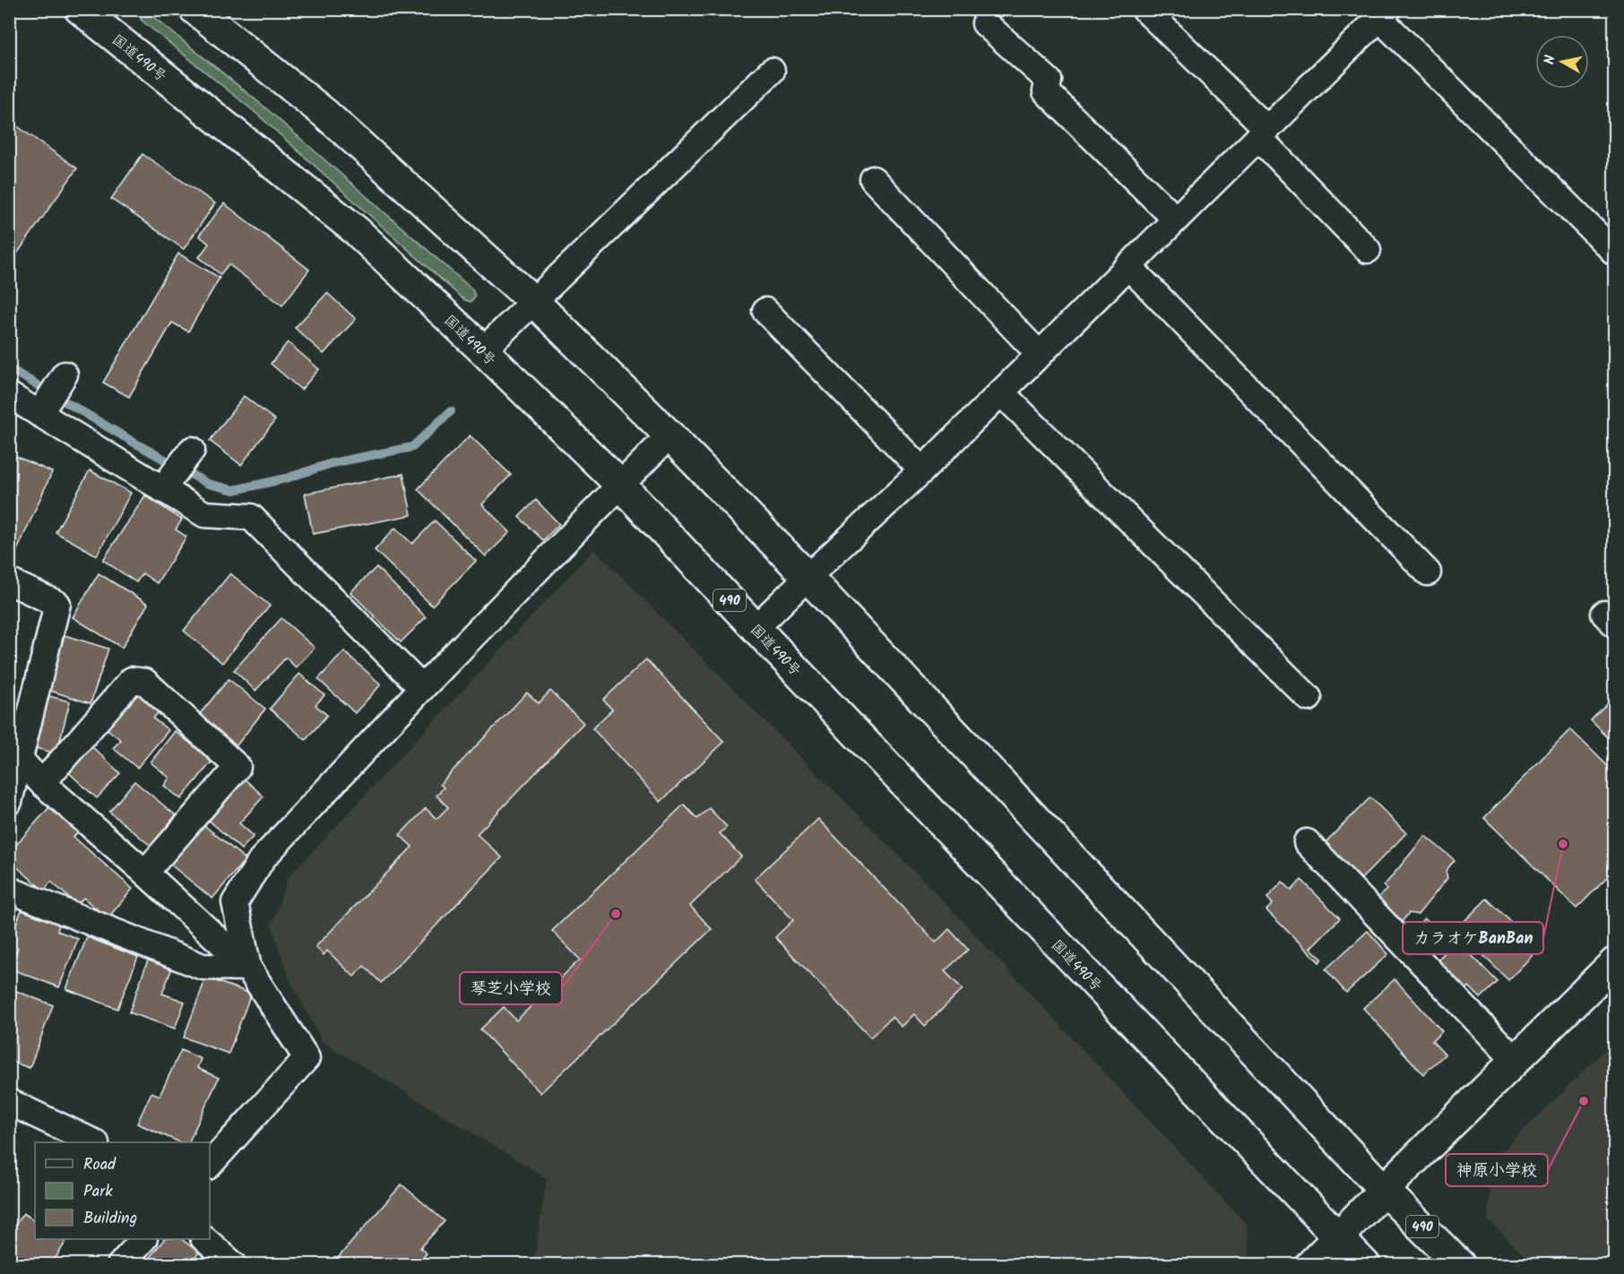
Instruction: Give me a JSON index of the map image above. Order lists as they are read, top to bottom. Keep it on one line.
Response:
{"streets":{"main road":["国道490号","490"]},"places":["カラオケBanBan","琴芝小学校","神原小学校"],"legend":["Road","Park","Building"],"north":"left"}
